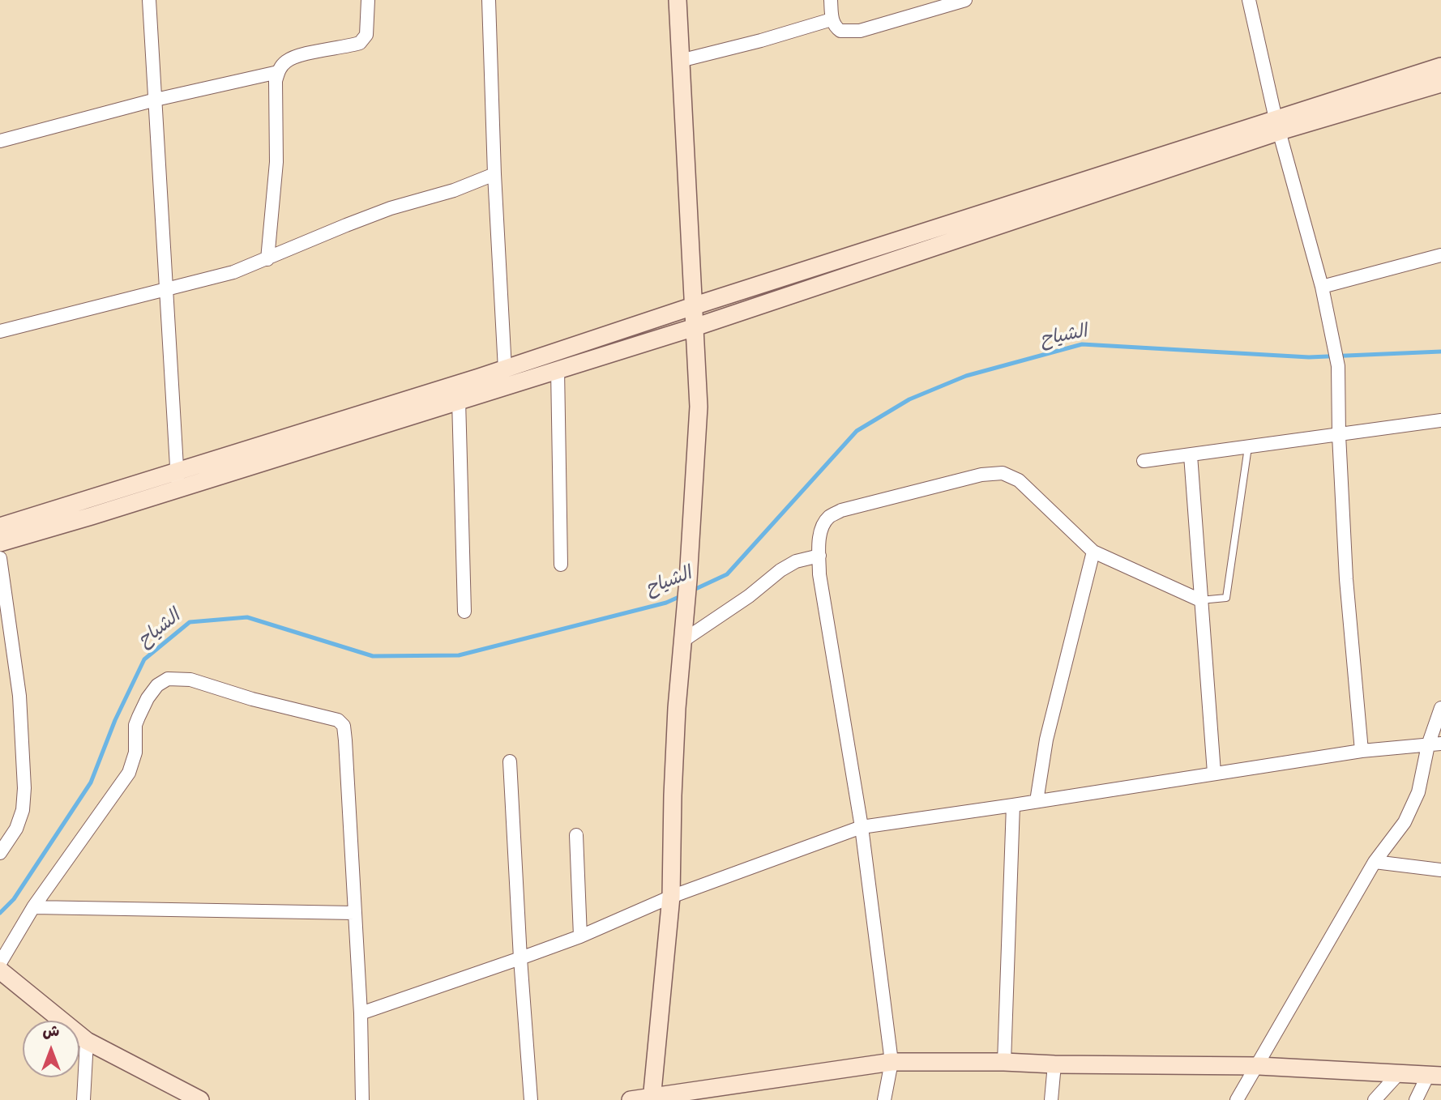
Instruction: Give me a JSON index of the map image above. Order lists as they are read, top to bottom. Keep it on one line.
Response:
{"water":["الشياح"],"north":"top"}
